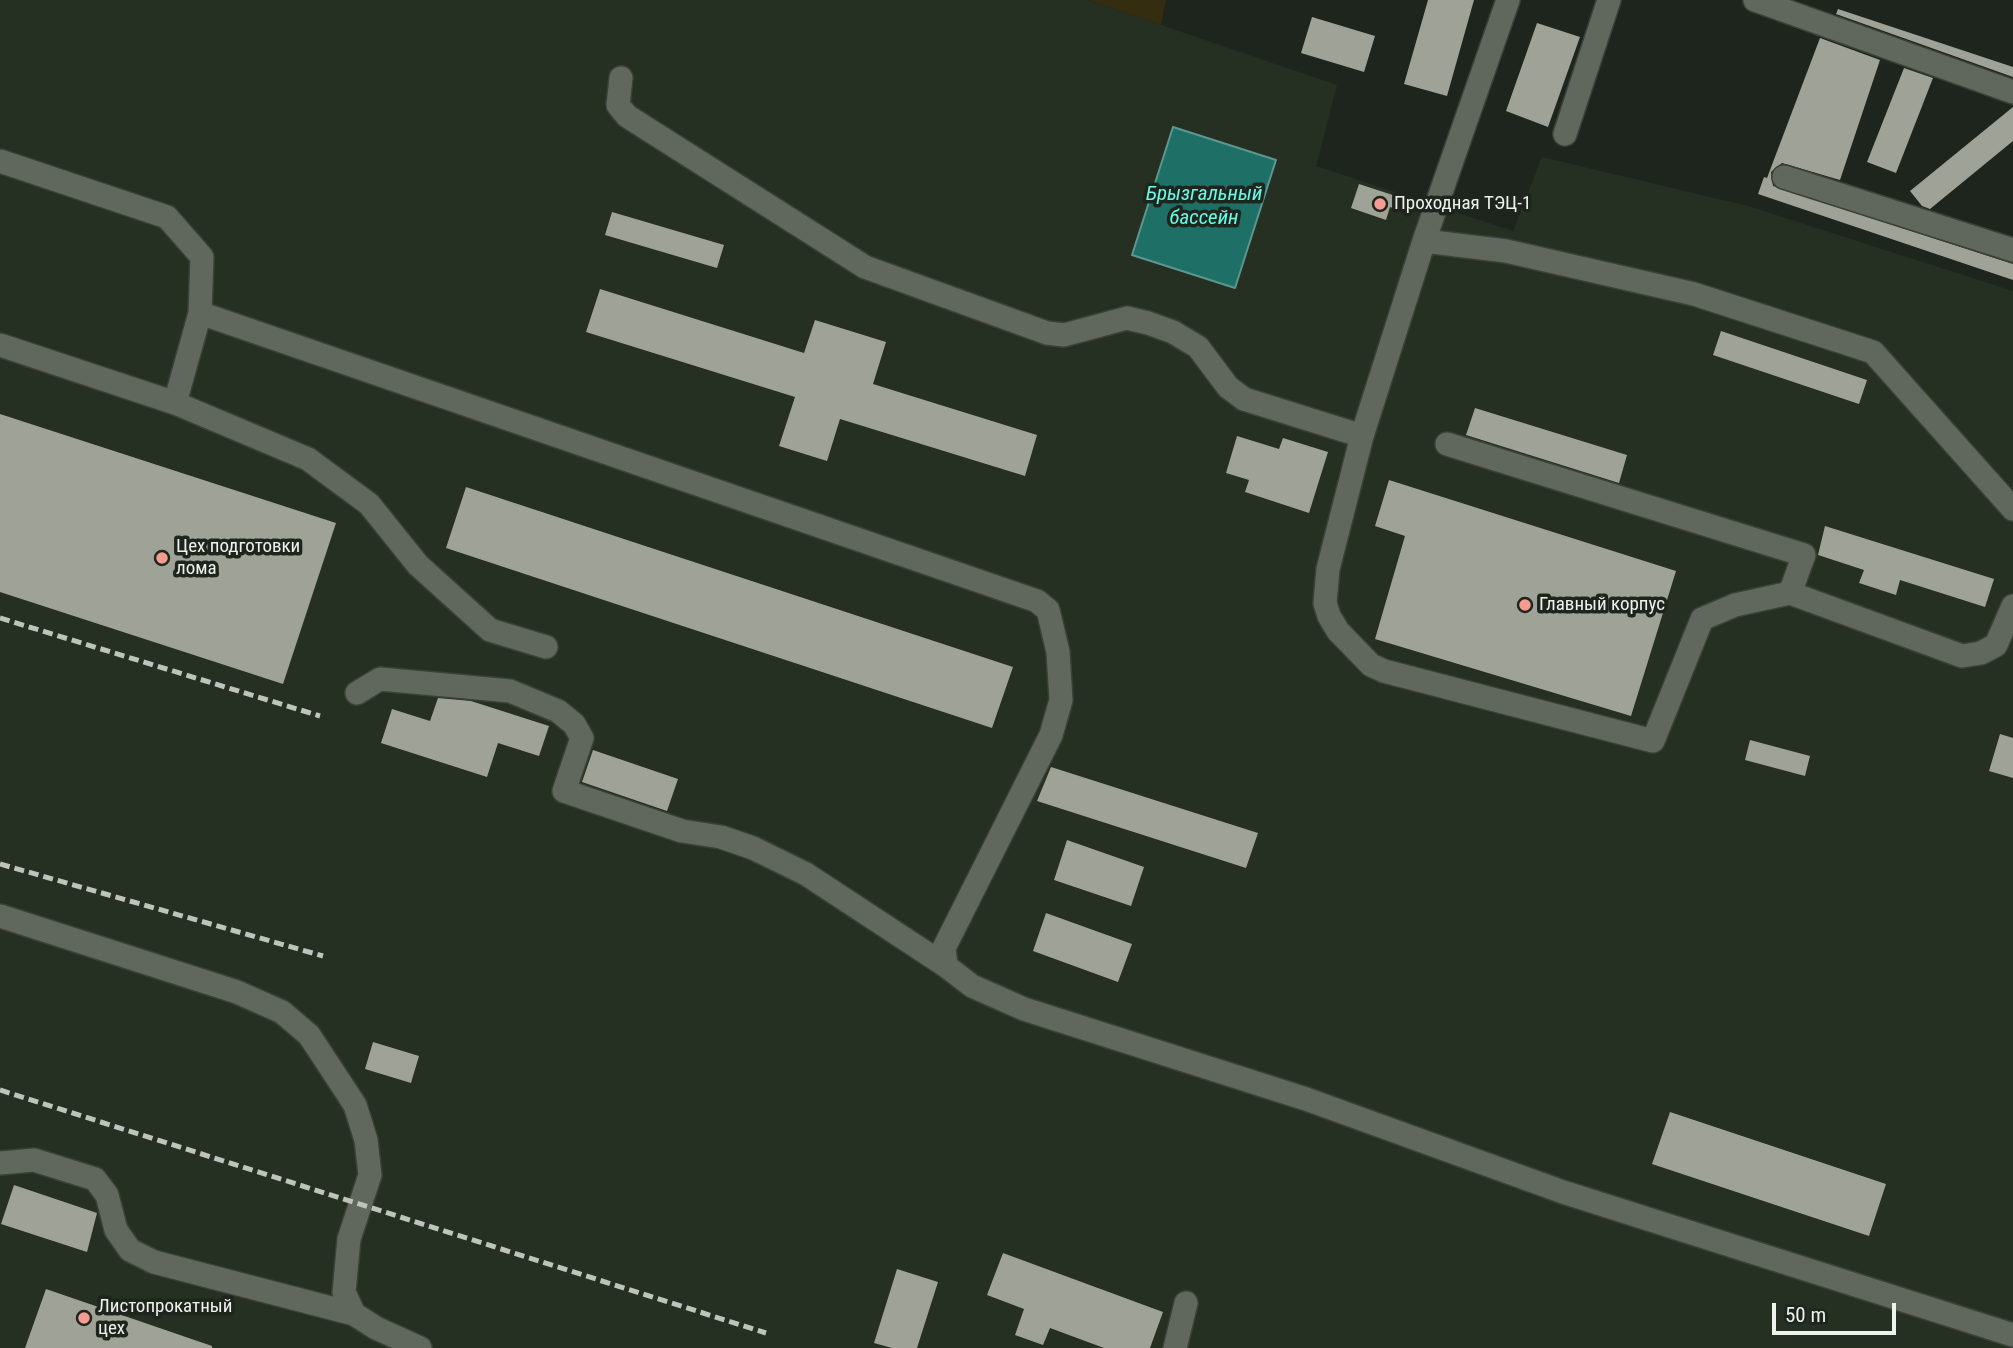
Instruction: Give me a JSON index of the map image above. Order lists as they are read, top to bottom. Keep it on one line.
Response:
{"water":["Брызгальный бассейн"],"places":["Проходная ТЭЦ-1","Цех подготовки лома","Главный корпус","Листопрокатный цех"],"scale_bar":"50 m"}
